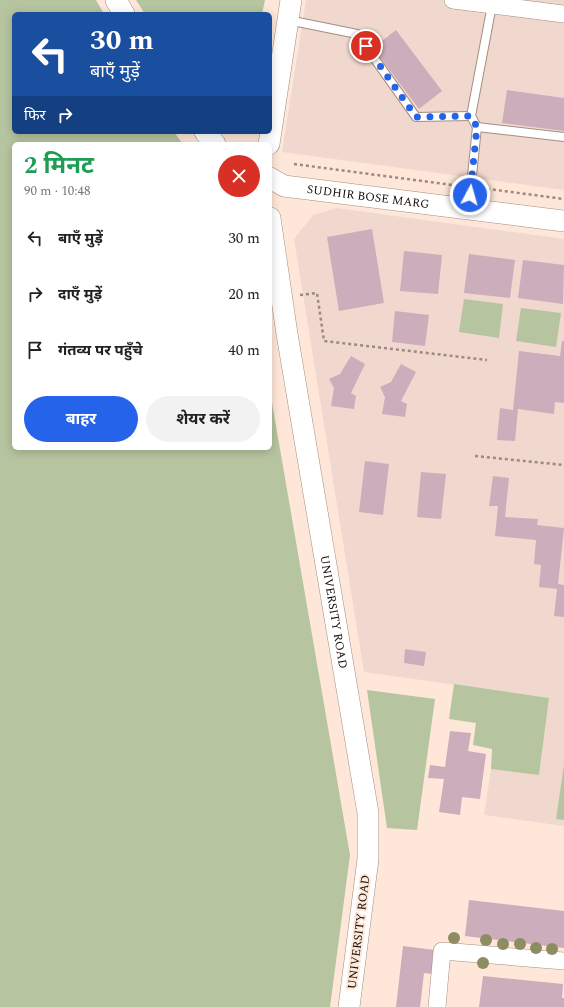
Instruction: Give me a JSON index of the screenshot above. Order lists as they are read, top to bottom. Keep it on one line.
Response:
{"streets":{"street":["SUDHIR BOSE MARG","UNIVERSITY ROAD"]},"page":{"turn":["30 m","बाएँ मुड़ें"],"then":"फिर","heading":["2 मिनट","90 m · 10:48"],"list":[{"name":"बाएँ मुड़ें","value":"30 m"},{"name":"दाएँ मुड़ें","value":"20 m"},{"name":"गंतव्य पर पहुँचे","value":"40 m"}],"buttons":["बाहर","शेयर करें"]}}
